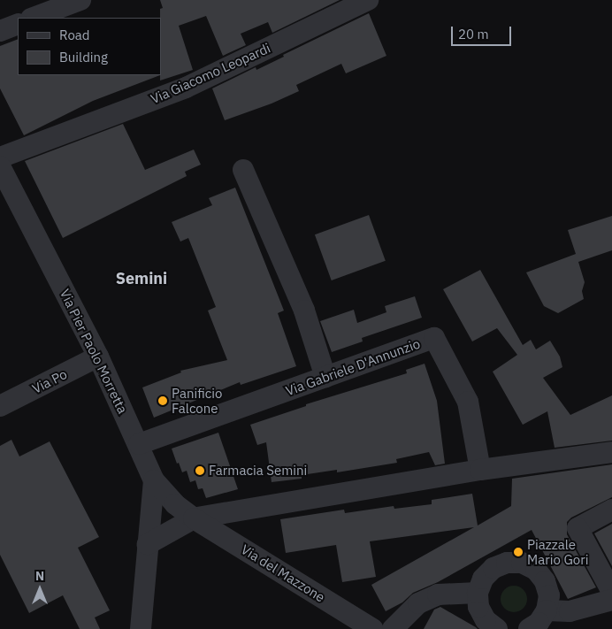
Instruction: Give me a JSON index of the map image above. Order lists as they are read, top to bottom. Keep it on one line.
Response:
{"streets":{"street":["Via Giacomo Leopardi","Via Pier Paolo Morretta","Via Gabriele D'Annunzio","Via Po","Via del Mazzone"]},"crossings":[["Via Pier Paolo Morretta","Via Gabriele D'Annunzio"],["Via Pier Paolo Morretta","Via Po"],["Via Pier Paolo Morretta","Via del Mazzone"]],"districts":["Semini"],"places":["Panificio Falcone","Farmacia Semini","Piazzale Mario Gori"],"legend":["Road","Building"],"scale_bar":"20 m","north":"top"}
